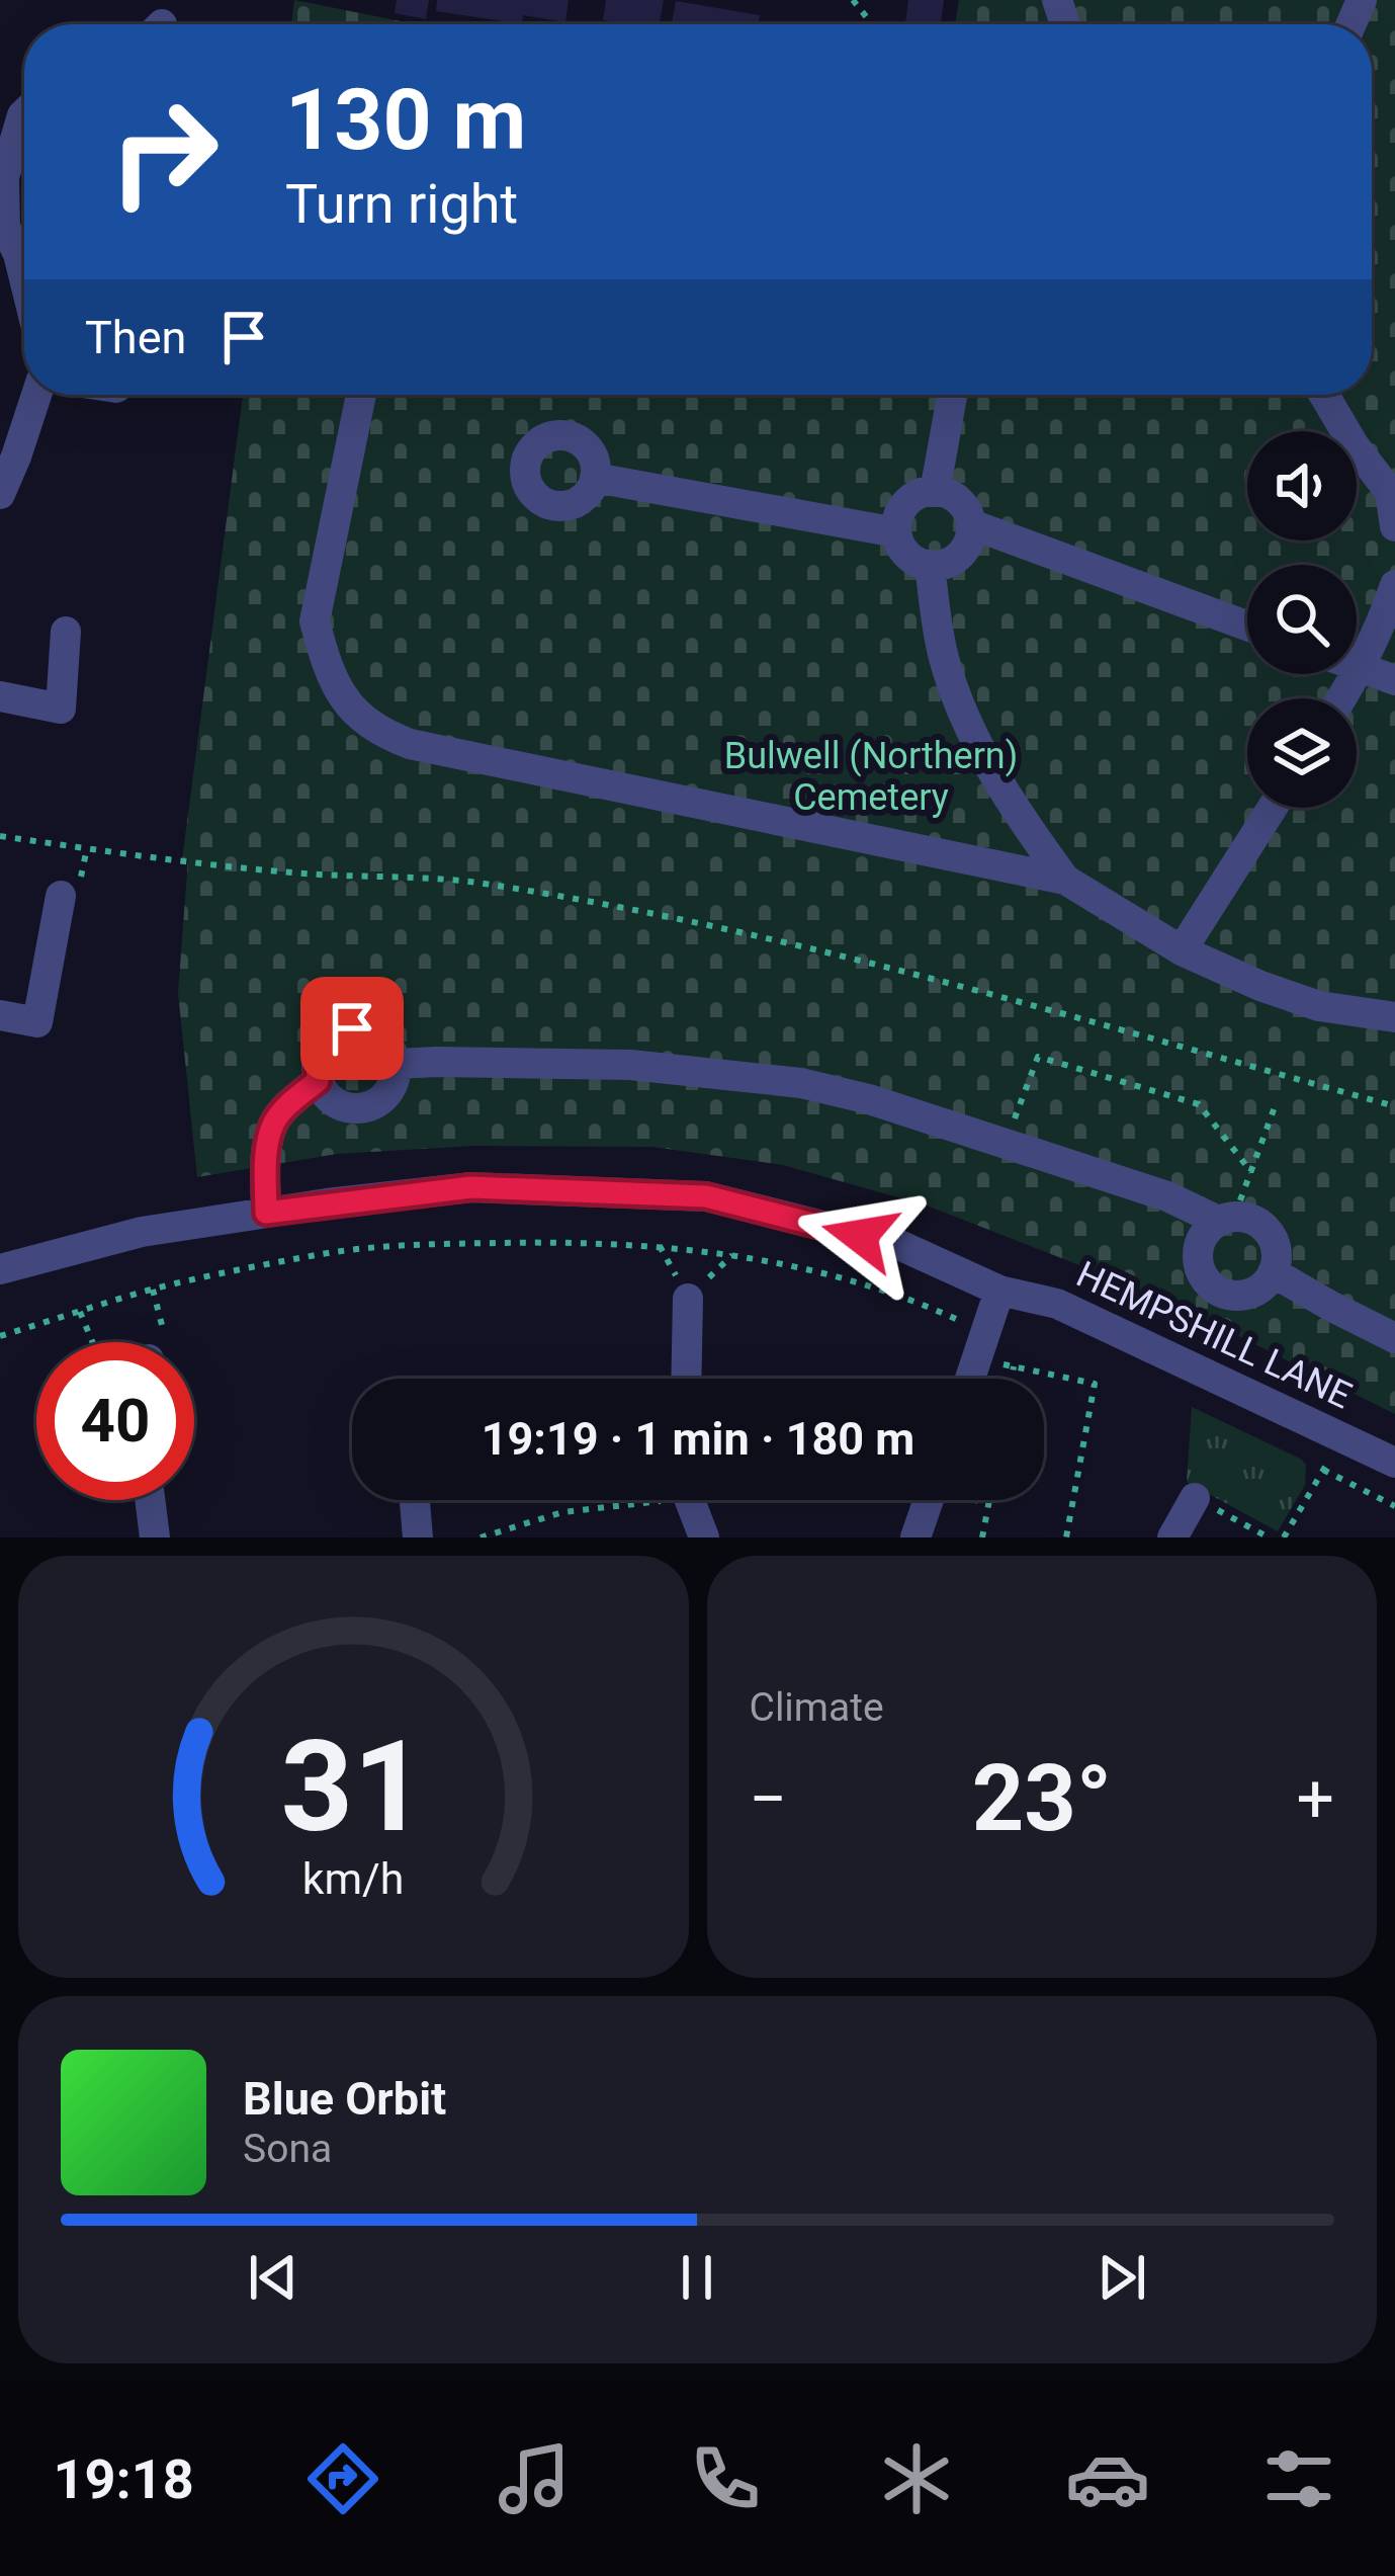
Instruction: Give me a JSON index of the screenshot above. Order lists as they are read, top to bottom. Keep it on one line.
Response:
{"streets":{"street":["HEMPSHILL LANE"]},"parks":["Bulwell (Northern) Cemetery"],"page":{"turn":["130 m","Turn right"],"then":"Then","limit":"40","trip":"19:19 · 1 min · 180 m","tile":"Climate","heat":["−","23°","+"],"song":["Blue Orbit","Sona"],"tabs":"19:18","gauge":["31","km/h"]}}
